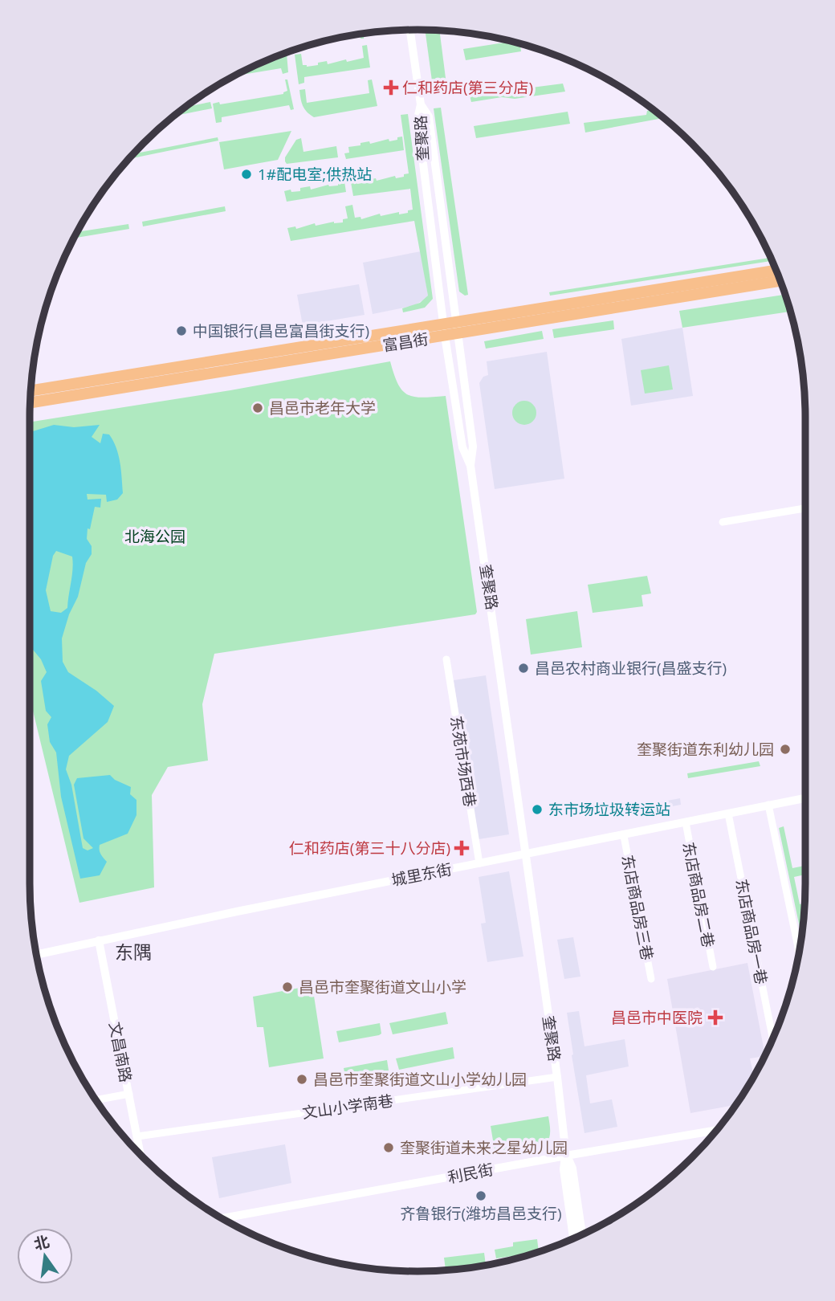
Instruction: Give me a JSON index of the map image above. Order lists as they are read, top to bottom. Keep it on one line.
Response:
{"streets":{"main road":["奎聚路","富昌街"],"street":["东苑市场西巷","城里东街","东店商品房二巷","东店商品房三巷","东店商品房一巷","文昌南路","文山小学南巷","利民街"]},"crossings":[["奎聚路","富昌街"],["奎聚路","城里东街"],["奎聚路","文山小学南巷"],["奎聚路","利民街"],["东苑市场西巷","城里东街"],["城里东街","东店商品房二巷"],["城里东街","东店商品房三巷"],["城里东街","东店商品房一巷"],["城里东街","文昌南路"],["文昌南路","文山小学南巷"]],"districts":["东隅"],"parks":["北海公园"],"places":{"health":["仁和药店(第三分店)","仁和药店(第三十八分店)","昌邑市中医院"],"other":["1#配电室;供热站","中国银行(昌邑富昌街支行)","昌邑市老年大学","昌邑农村商业银行(昌盛支行)","奎聚街道东利幼儿园","东市场垃圾转运站","昌邑市奎聚街道文山小学","昌邑市奎聚街道文山小学幼儿园","奎聚街道未来之星幼儿园","齐鲁银行(潍坊昌邑支行)"]},"north":"top"}
